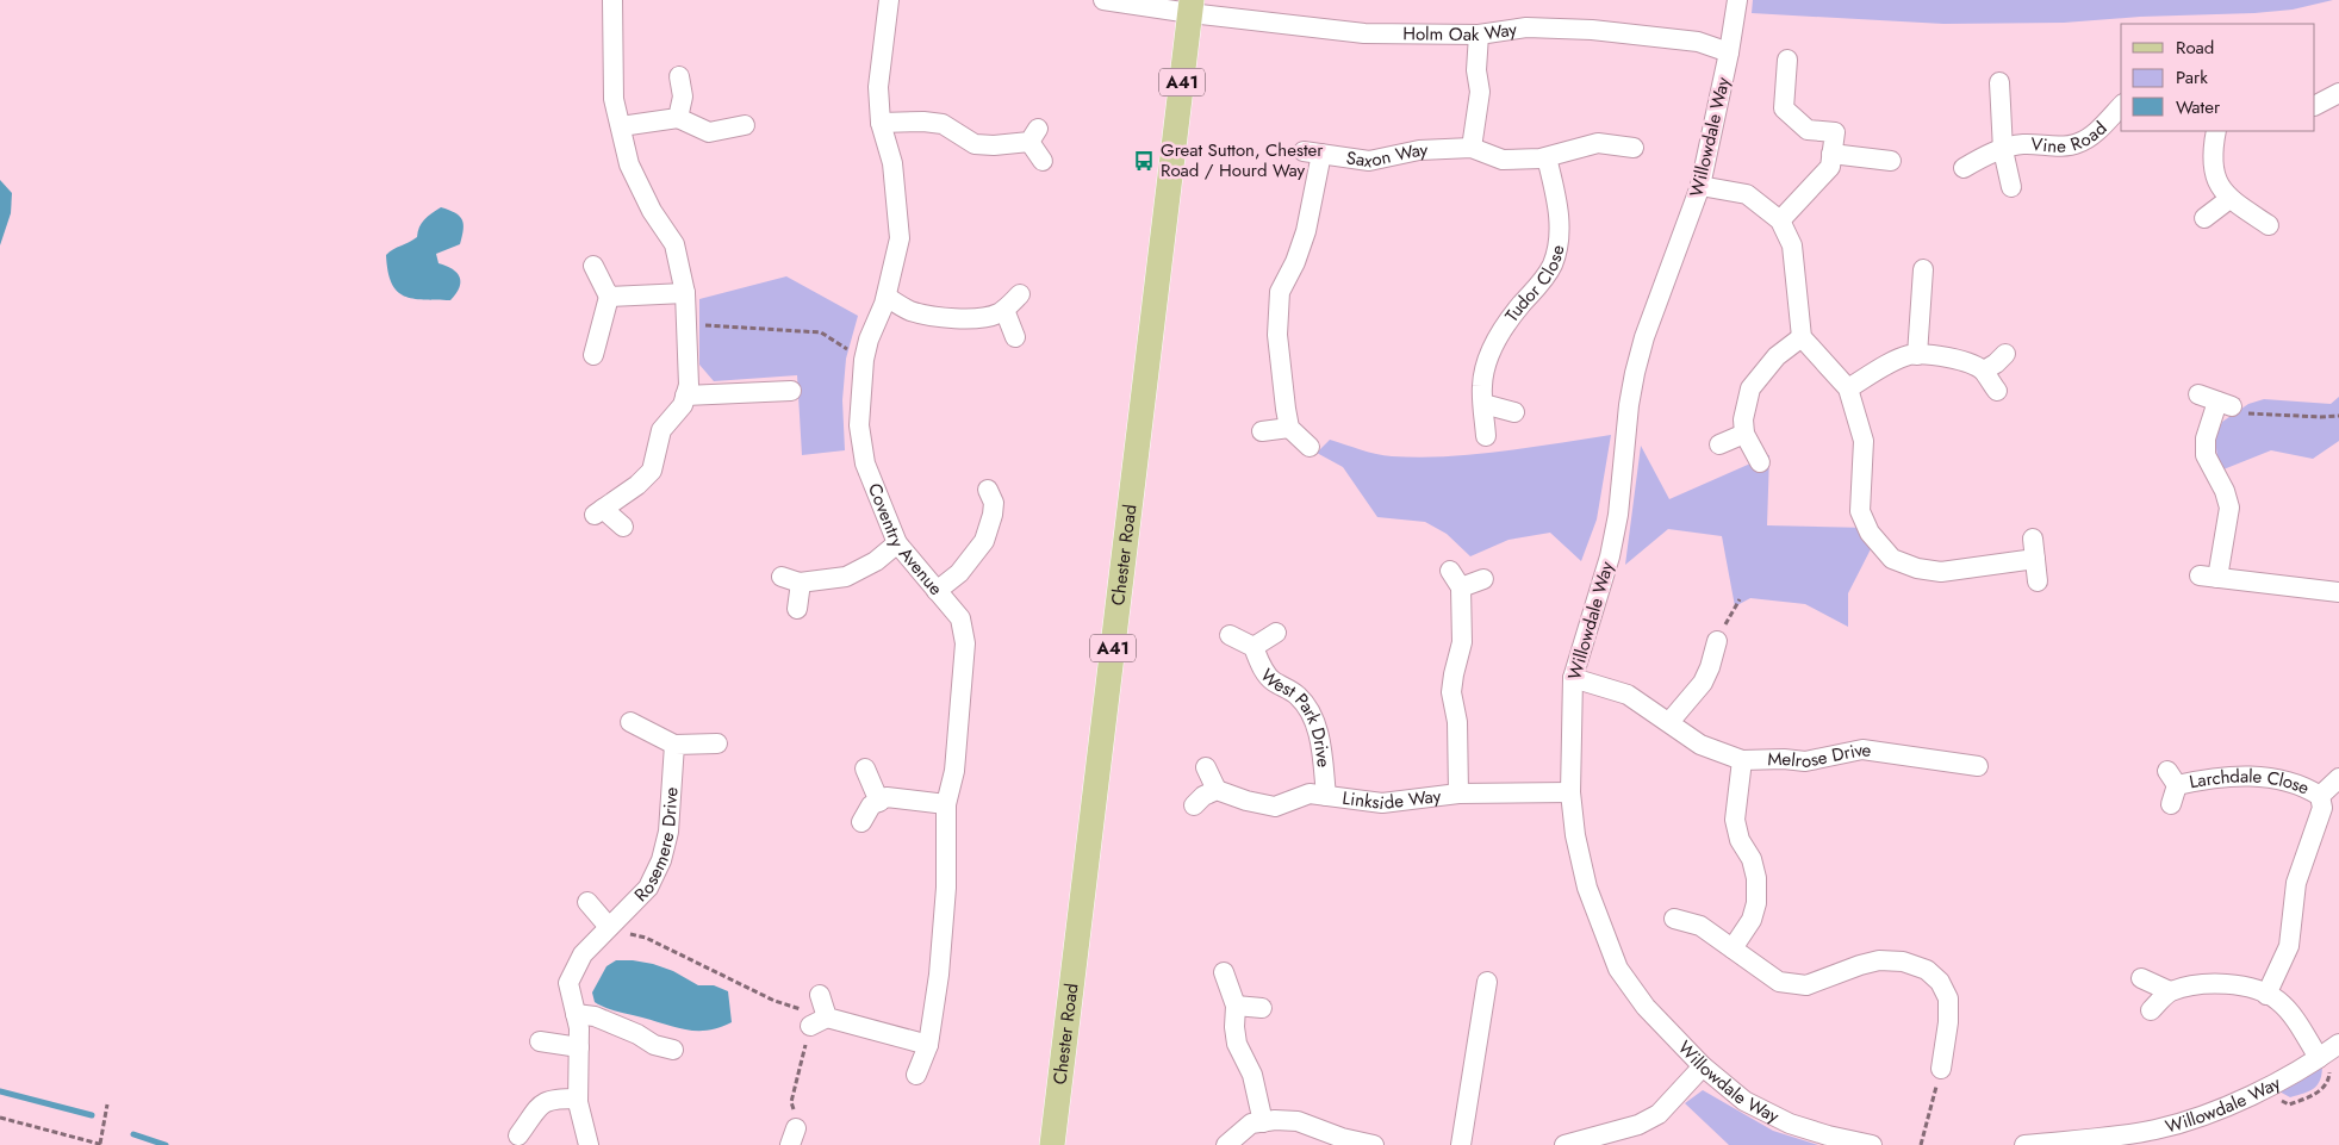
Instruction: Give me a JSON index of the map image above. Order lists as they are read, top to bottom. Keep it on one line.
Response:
{"streets":{"main road":["A41","Chester Road"],"street":["Holm Oak Way","Vine Road","Willowdale Way","Saxon Way","Tudor Close","Coventry Avenue","West Park Drive","Melrose Drive","Larchdale Close","Linkside Way","Rosemere Drive"]},"crossings":[["Holm Oak Way","Willowdale Way"],["Holm Oak Way","Chester Road"],["Willowdale Way","Melrose Drive"],["Willowdale Way","Linkside Way"],["Saxon Way","Tudor Close"],["West Park Drive","Linkside Way"]],"places":{"bus stop":["Great Sutton, Chester Road / Hourd Way"]},"legend":["Road","Park","Water"]}
